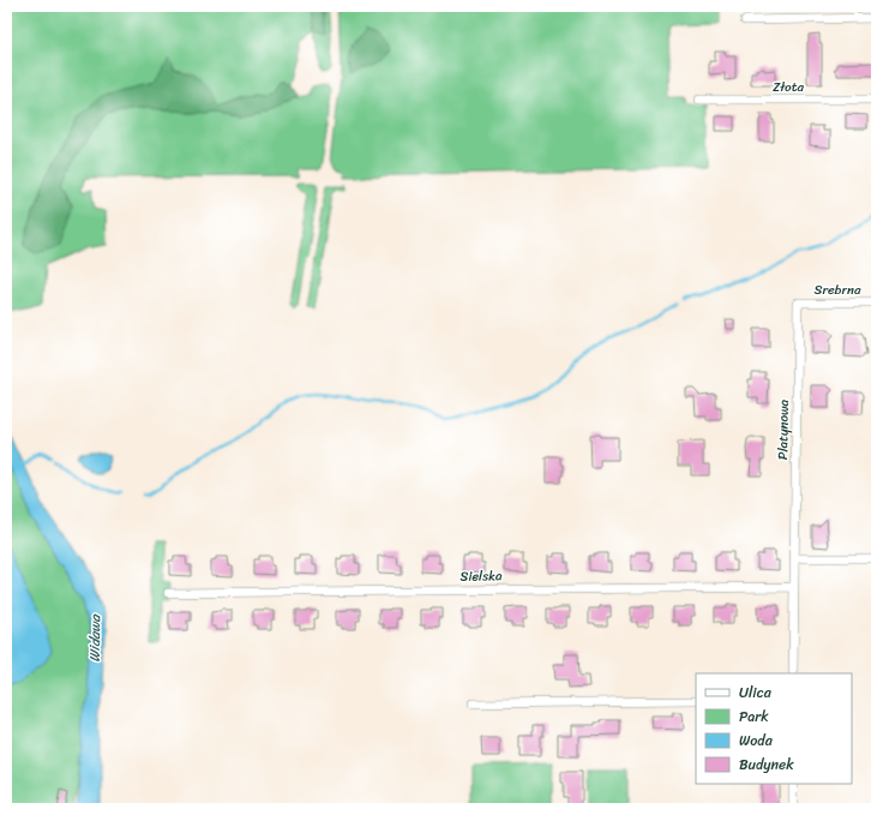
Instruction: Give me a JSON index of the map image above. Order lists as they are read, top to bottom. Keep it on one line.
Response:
{"streets":{"street":["Złota","Srebrna","Platynowa","Sielska"]},"crossings":[["Srebrna","Platynowa"],["Platynowa","Sielska"]],"water":["Widawa"],"legend":["Ulica","Park","Woda","Budynek"]}
